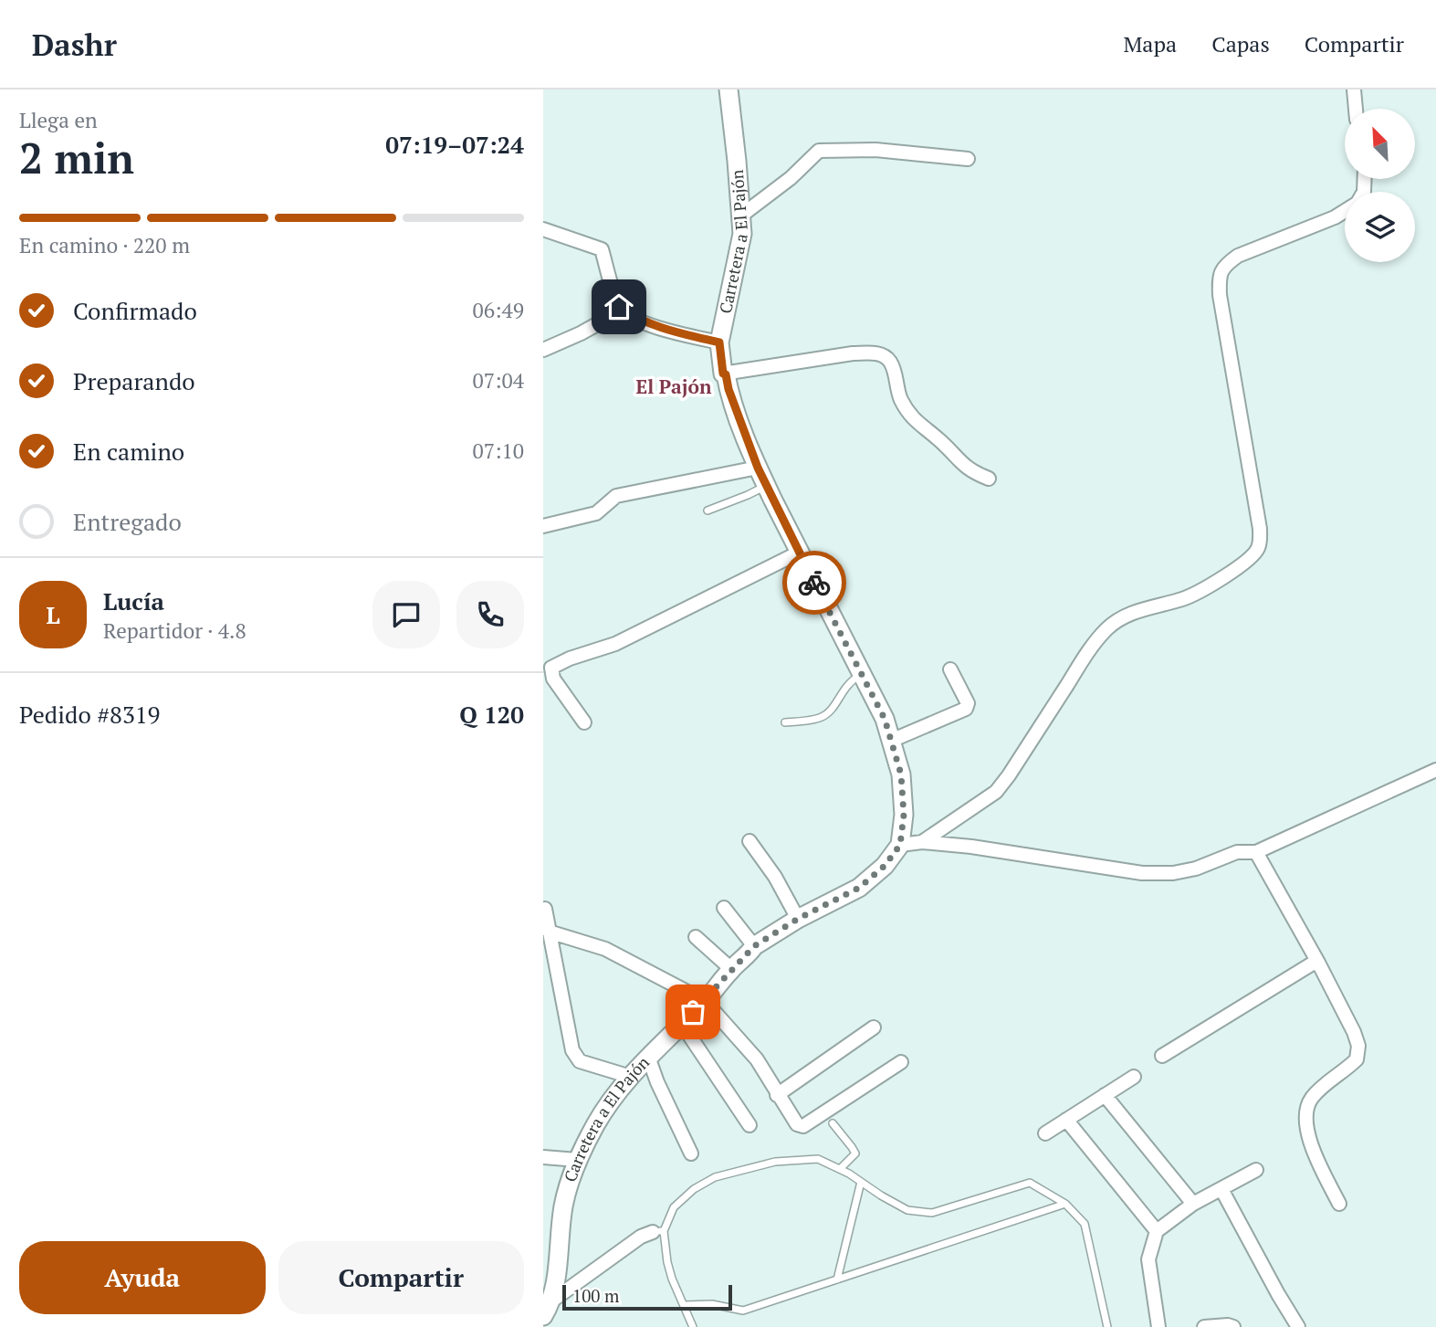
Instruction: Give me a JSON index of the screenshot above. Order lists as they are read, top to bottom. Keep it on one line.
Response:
{"streets":{"street":["Carretera a El Pajón"]},"districts":["El Pajón"],"scale_bar":"100 m","north":"top left","page":{"header":"Dashr","nav":["Mapa","Capas","Compartir"],"heading":["2 min","Llega en","07:19–07:24"],"panel":["Lucía","Repartidor · 4.8","Pedido #8319","Q 120"],"bar":"En camino · 220 m","list":[["Confirmado","06:49"],["Preparando","07:04"],["En camino","07:10"],"Entregado"],"round":"L","buttons":["Ayuda","Compartir"],"scale":"100 m"}}
